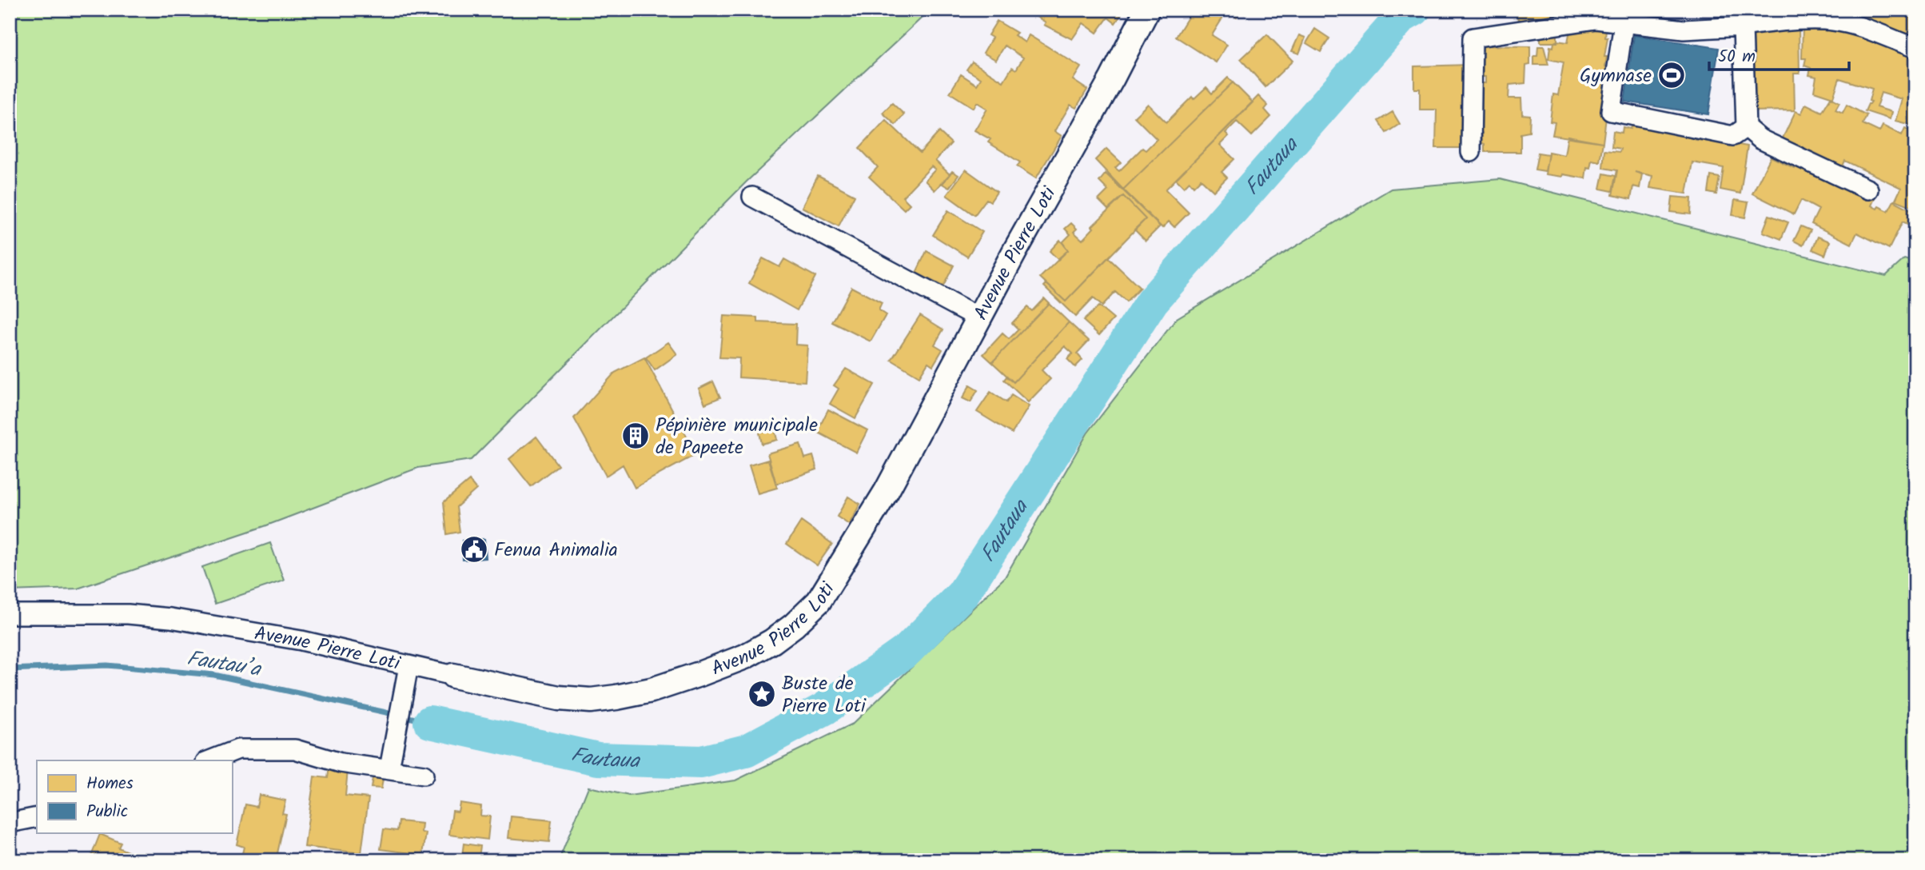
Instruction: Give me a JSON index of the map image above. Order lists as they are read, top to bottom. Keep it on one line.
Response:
{"streets":{"main road":["Avenue Pierre Loti"]},"water":["Fautaua","Fautau’a"],"places":{"sports":["Gymnase"],"building":["Pépinière municipale de Papeete"],"public building":["Fenua Animalia"],"place":["Buste de Pierre Loti"]},"legend":["Homes","Public"],"scale_bar":"50 m"}
